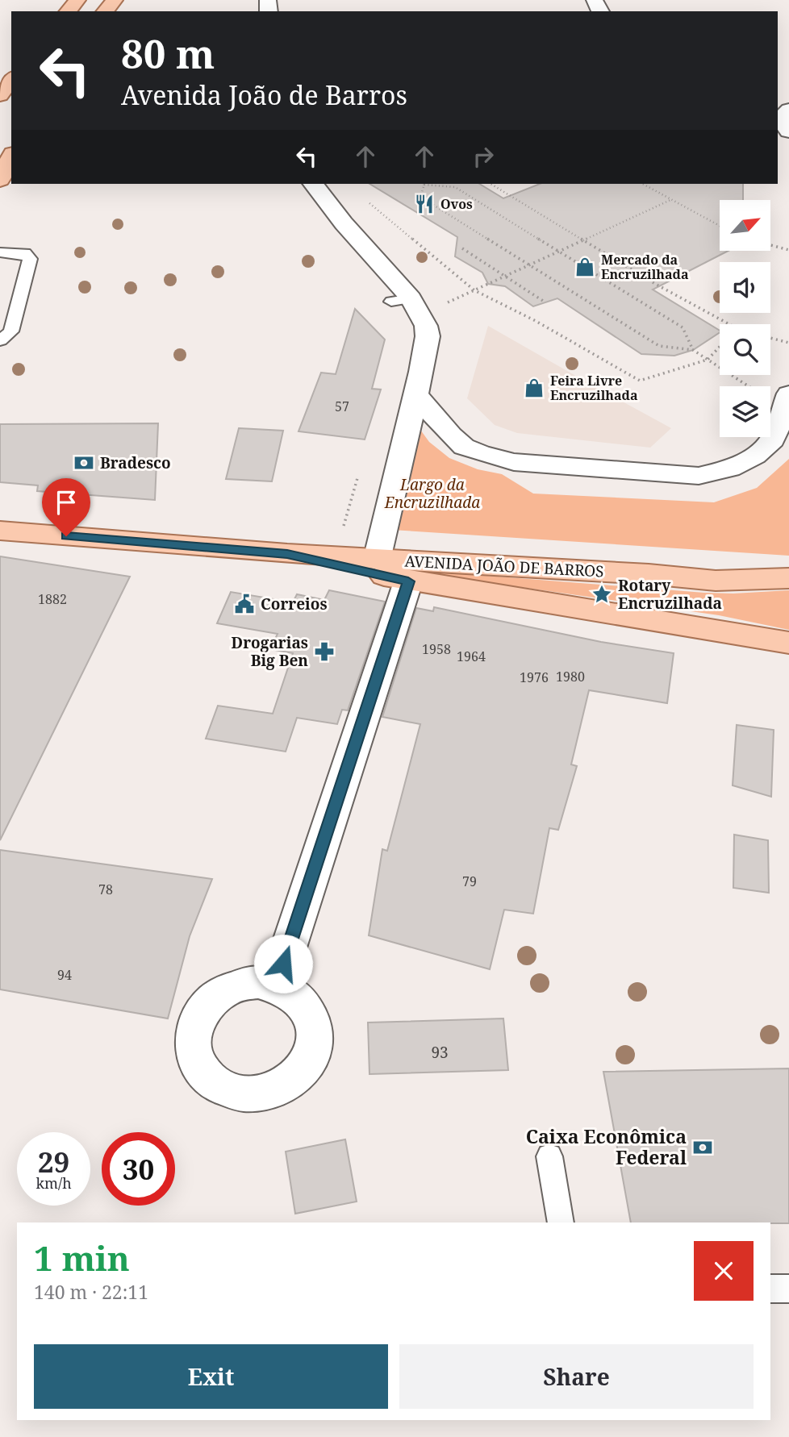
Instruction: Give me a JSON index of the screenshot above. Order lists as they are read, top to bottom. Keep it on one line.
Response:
{"streets":{"main road":["AVENIDA JOÃO DE BARROS"]},"parks":["Largo da Encruzilhada"],"places":{"restaurant":["Ovos"],"shop":["Mercado da Encruzilhada","Feira Livre Encruzilhada"],"bank":["Bradesco","Caixa Econômica Federal"],"place":["Rotary Encruzilhada"],"public building":["Correios"],"pharmacy":["Drogarias Big Ben"]},"house_numbers":["57","1882","1958","1964","1980","1976","79","78","94","93"],"north":"top right","page":{"turn":["80 m","Avenida João de Barros"],"speed":"29 km/h","limit":"30","heading":["1 min","140 m · 22:11"],"buttons":["Exit","Share"]}}
